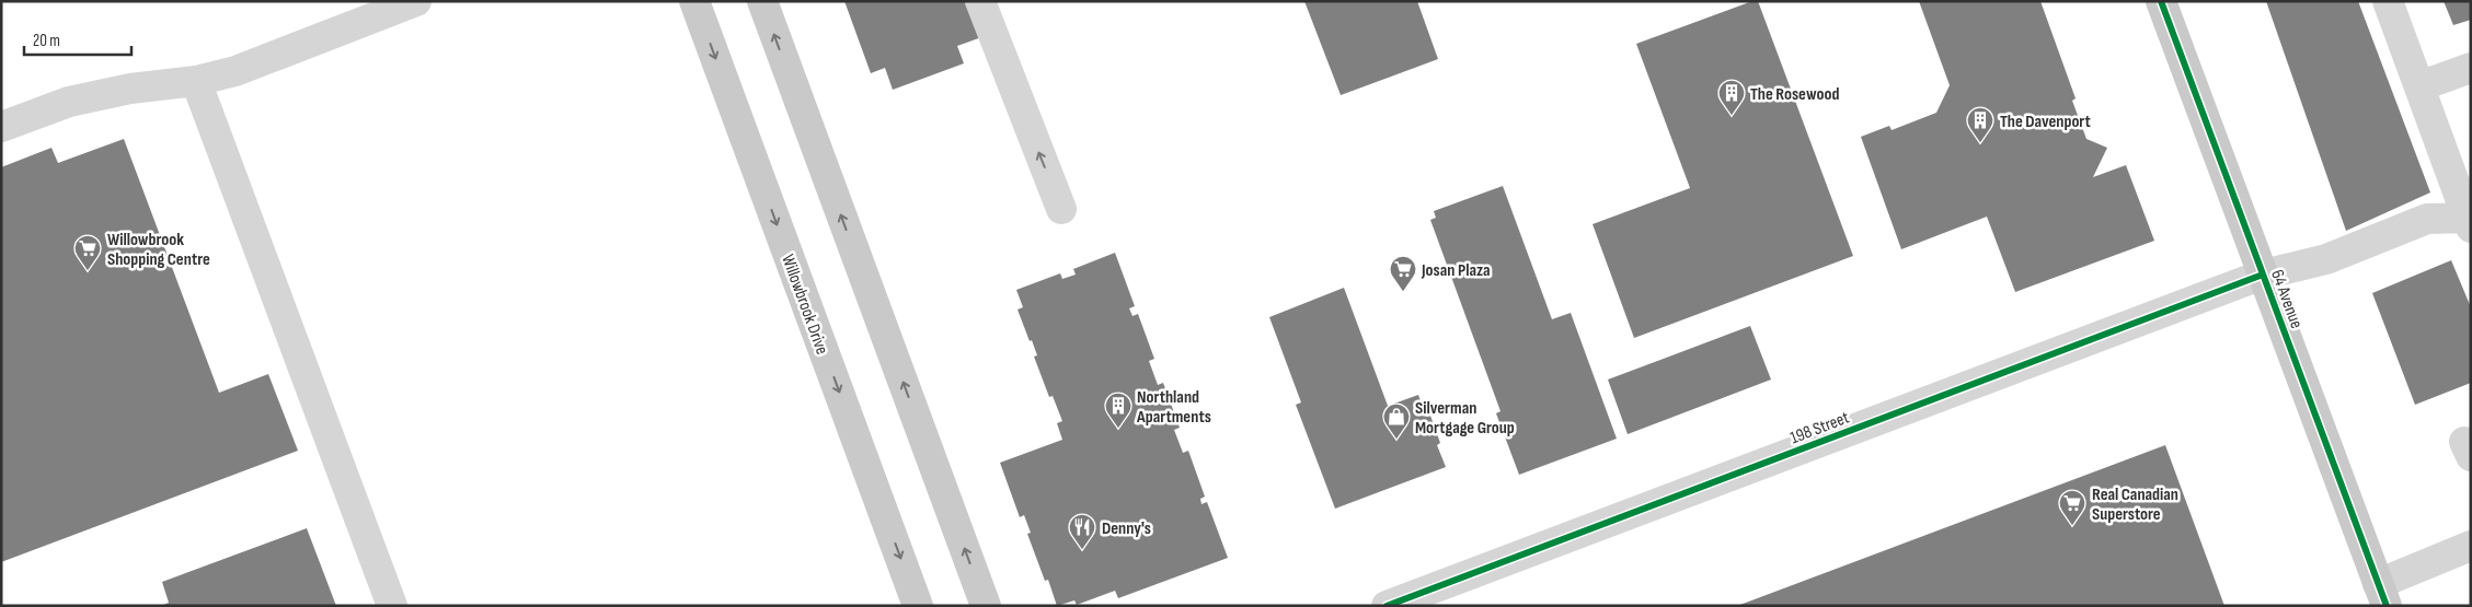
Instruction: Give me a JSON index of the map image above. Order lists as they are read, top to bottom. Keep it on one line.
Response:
{"streets":{"main road":["64 Avenue","Willowbrook Drive"],"street":["198 Street"]},"crossings":[["64 Avenue","198 Street"]],"places":{"building":["The Rosewood","The Davenport","Northland Apartments"],"supermarket":["Willowbrook Shopping Centre","Josan Plaza","Real Canadian Superstore"],"shop":["Silverman Mortgage Group"],"restaurant":["Denny's"]},"scale_bar":"20 m"}
